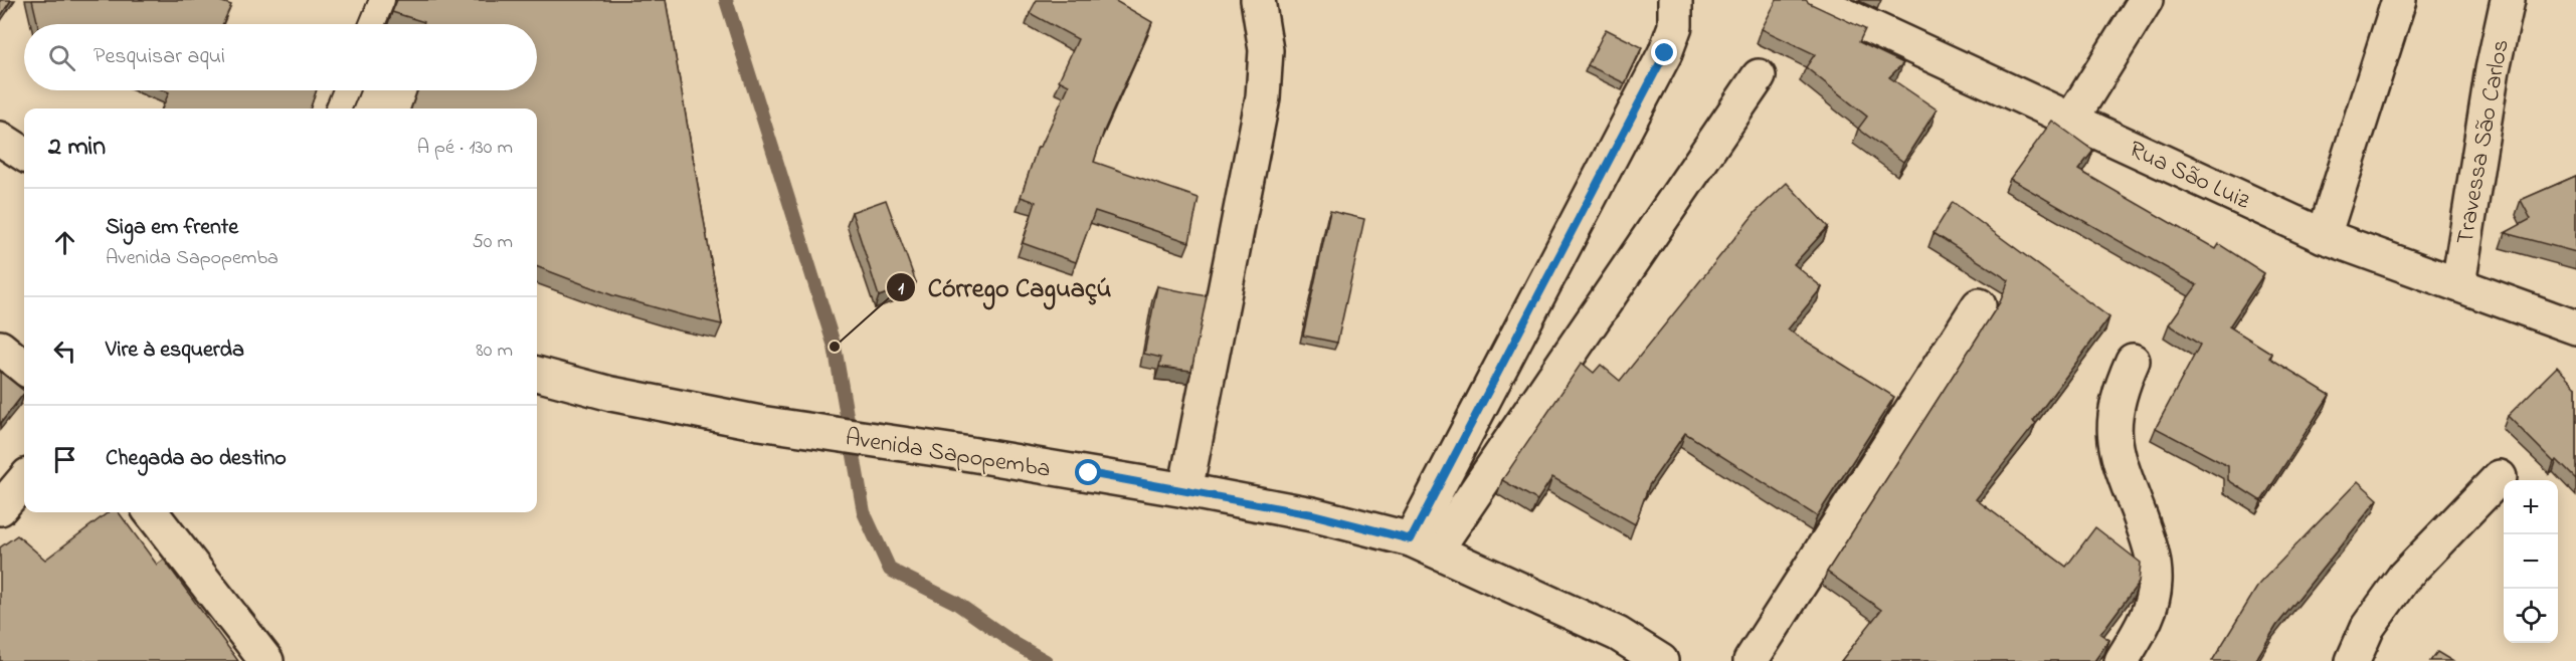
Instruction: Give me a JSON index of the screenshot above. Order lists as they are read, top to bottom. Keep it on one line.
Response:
{"streets":{"street":["Travessa São Carlos","Rua São Luiz","Avenida Sapopemba"]},"crossings":[["Travessa São Carlos","Rua São Luiz"]],"places":["Córrego Caguaçú"],"page":{"search":"Pesquisar aqui","heading":["2 min","A pé · 130 m"],"list":[["Siga em frente","Avenida Sapopemba","50 m"],["Vire à esquerda","80 m"],"Chegada ao destino"],"map_buttons":["+","−"]}}
